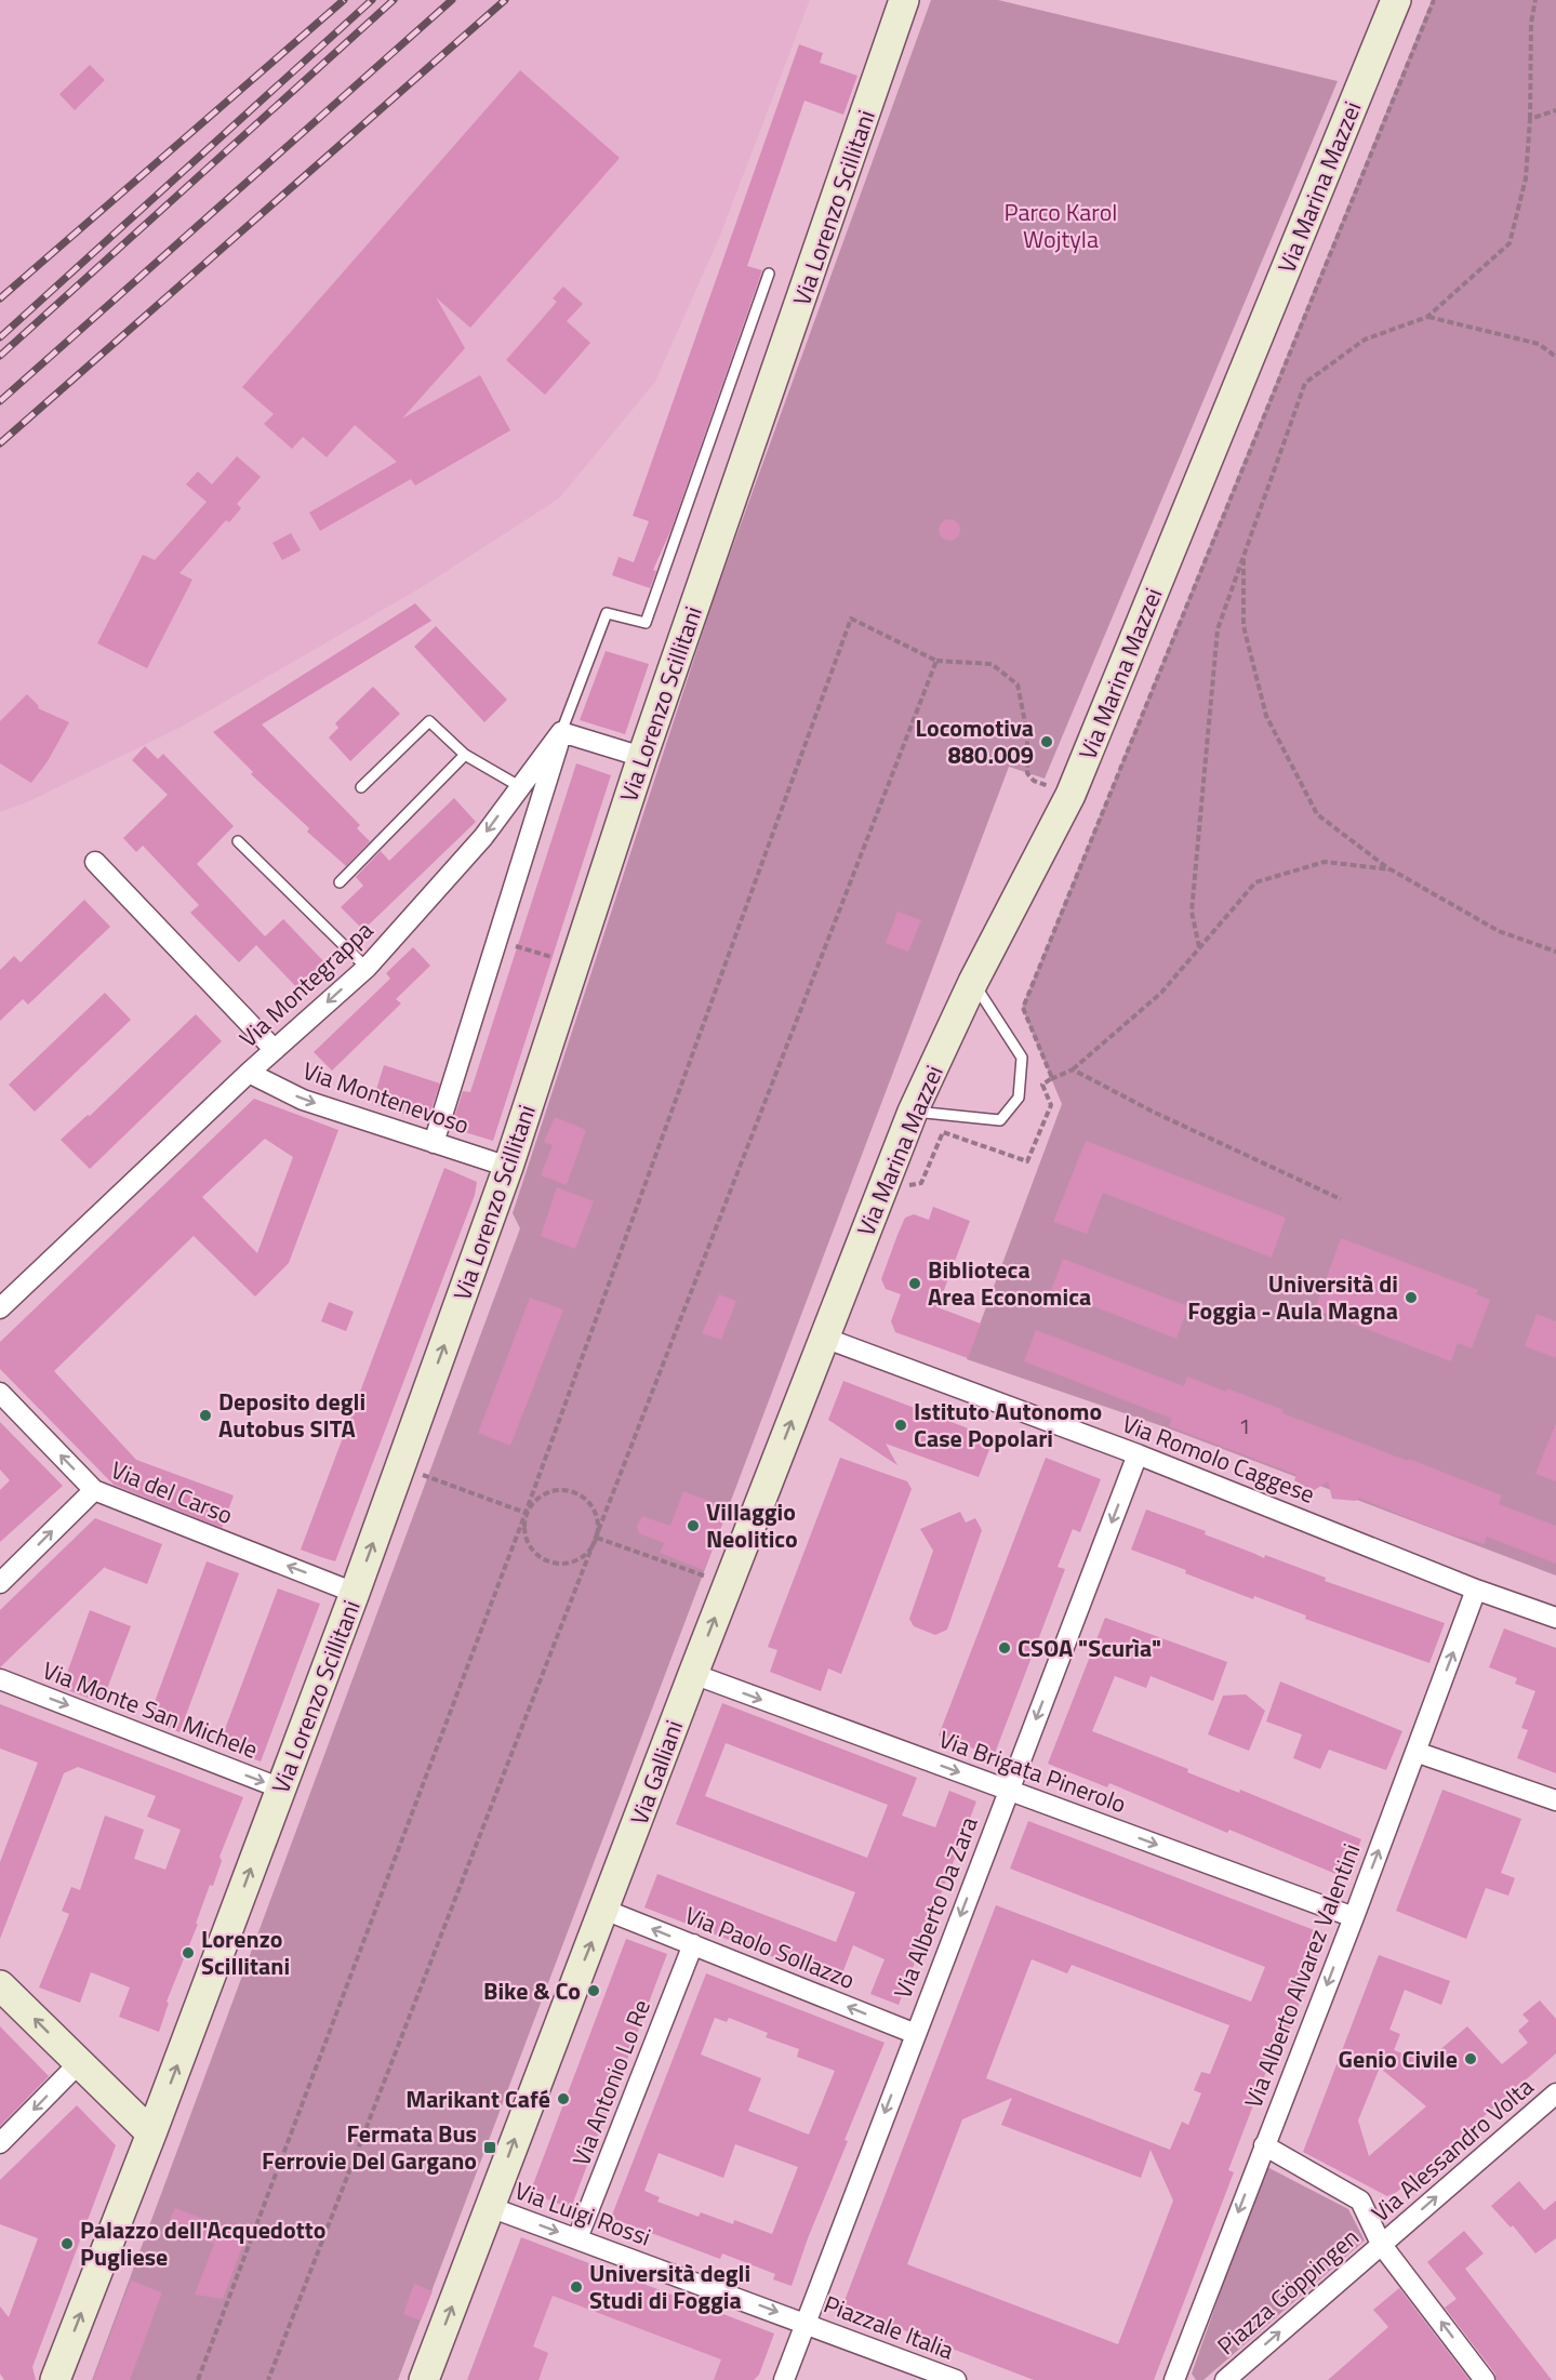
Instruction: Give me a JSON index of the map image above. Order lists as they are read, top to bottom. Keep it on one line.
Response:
{"streets":{"street":["Via Marina Mazzei","Via Lorenzo Scillitani","Via Montegrappa","Via Montenevoso","Via Romolo Caggese","Via del Carso","Via Monte San Michele","Via Brigata Pinerolo","Via Galliani","Via Alberto Da Zara","Via Paolo Sollazzo","Via Alberto Alvarez Valentini","Via Antonio Lo Re","Via Alessandro Volta","Via Luigi Rossi","Piazza Göppingen","Piazzale Italia"]},"crossings":[["Via Marina Mazzei","Via Romolo Caggese"],["Via Marina Mazzei","Via Galliani"],["Via Lorenzo Scillitani","Via Montegrappa"],["Via Lorenzo Scillitani","Via Montenevoso"],["Via Lorenzo Scillitani","Via del Carso"],["Via Lorenzo Scillitani","Via Monte San Michele"],["Via Montegrappa","Via Montenevoso"],["Via Romolo Caggese","Via Galliani"],["Via Romolo Caggese","Via Alberto Da Zara"],["Via Romolo Caggese","Via Alberto Alvarez Valentini"],["Via Brigata Pinerolo","Via Galliani"],["Via Brigata Pinerolo","Via Alberto Da Zara"],["Via Brigata Pinerolo","Via Alberto Alvarez Valentini"],["Via Galliani","Via Paolo Sollazzo"],["Via Galliani","Via Luigi Rossi"],["Via Alberto Da Zara","Via Paolo Sollazzo"],["Via Alberto Da Zara","Via Luigi Rossi"],["Via Alberto Da Zara","Piazzale Italia"],["Via Paolo Sollazzo","Via Antonio Lo Re"],["Via Alberto Alvarez Valentini","Piazza Göppingen"],["Via Antonio Lo Re","Via Luigi Rossi"],["Via Alessandro Volta","Piazza Göppingen"],["Via Luigi Rossi","Piazzale Italia"]],"one_way":["Via Montegrappa","Via Montenevoso","Via del Carso","Via Monte San Michele","Via Brigata Pinerolo","Via Galliani","Via Alberto Da Zara","Via Paolo Sollazzo","Via Alessandro Volta","Via Luigi Rossi","Piazza Göppingen"],"parks":["Parco Karol Wojtyla"],"places":{"other":["Locomotiva 880.009","Biblioteca Area Economica","Università di Foggia - Aula Magna","Deposito degli Autobus SITA","Istituto Autonomo Case Popolari","Villaggio Neolitico","CSOA \"Scurìa\"","Lorenzo Scillitani","Bike & Co","Genio Civile","Marikant Café","Palazzo dell'Acquedotto Pugliese","Università degli Studi di Foggia"],"transit":["Fermata Bus Ferrovie Del Gargano"]},"house_numbers":["1"]}
